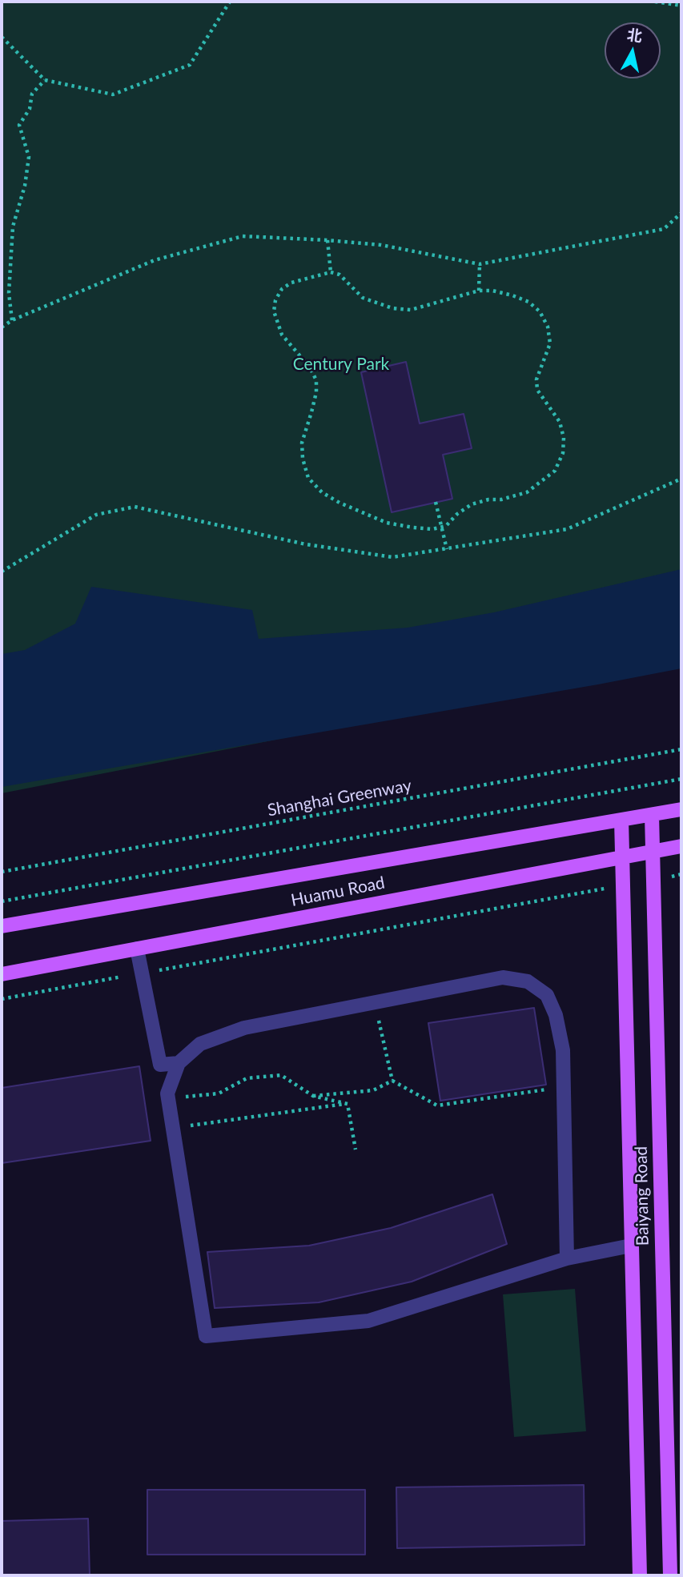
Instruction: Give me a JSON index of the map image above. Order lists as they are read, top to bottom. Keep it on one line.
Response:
{"streets":{"main road":["Huamu Road","Baiyang Road"],"path":["Shanghai Greenway"]},"crossings":[["Huamu Road","Baiyang Road"]],"parks":["Century Park"],"north":"top"}
